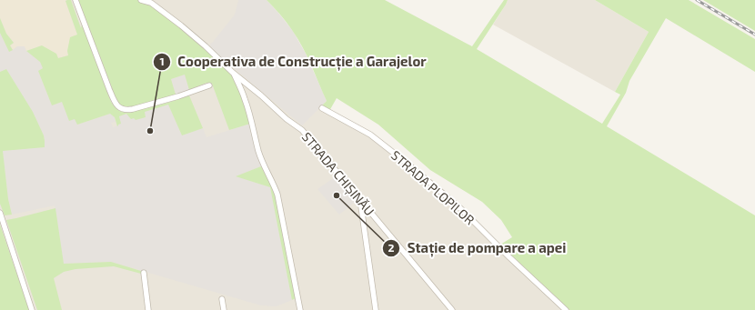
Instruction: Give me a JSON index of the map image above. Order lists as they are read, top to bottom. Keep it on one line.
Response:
{"streets":{"street":["STRADA CHIȘINĂU","STRADA PLOPILOR"]},"places":["Cooperativa de Construcție a Garajelor","Stație de pompare a apei"]}
